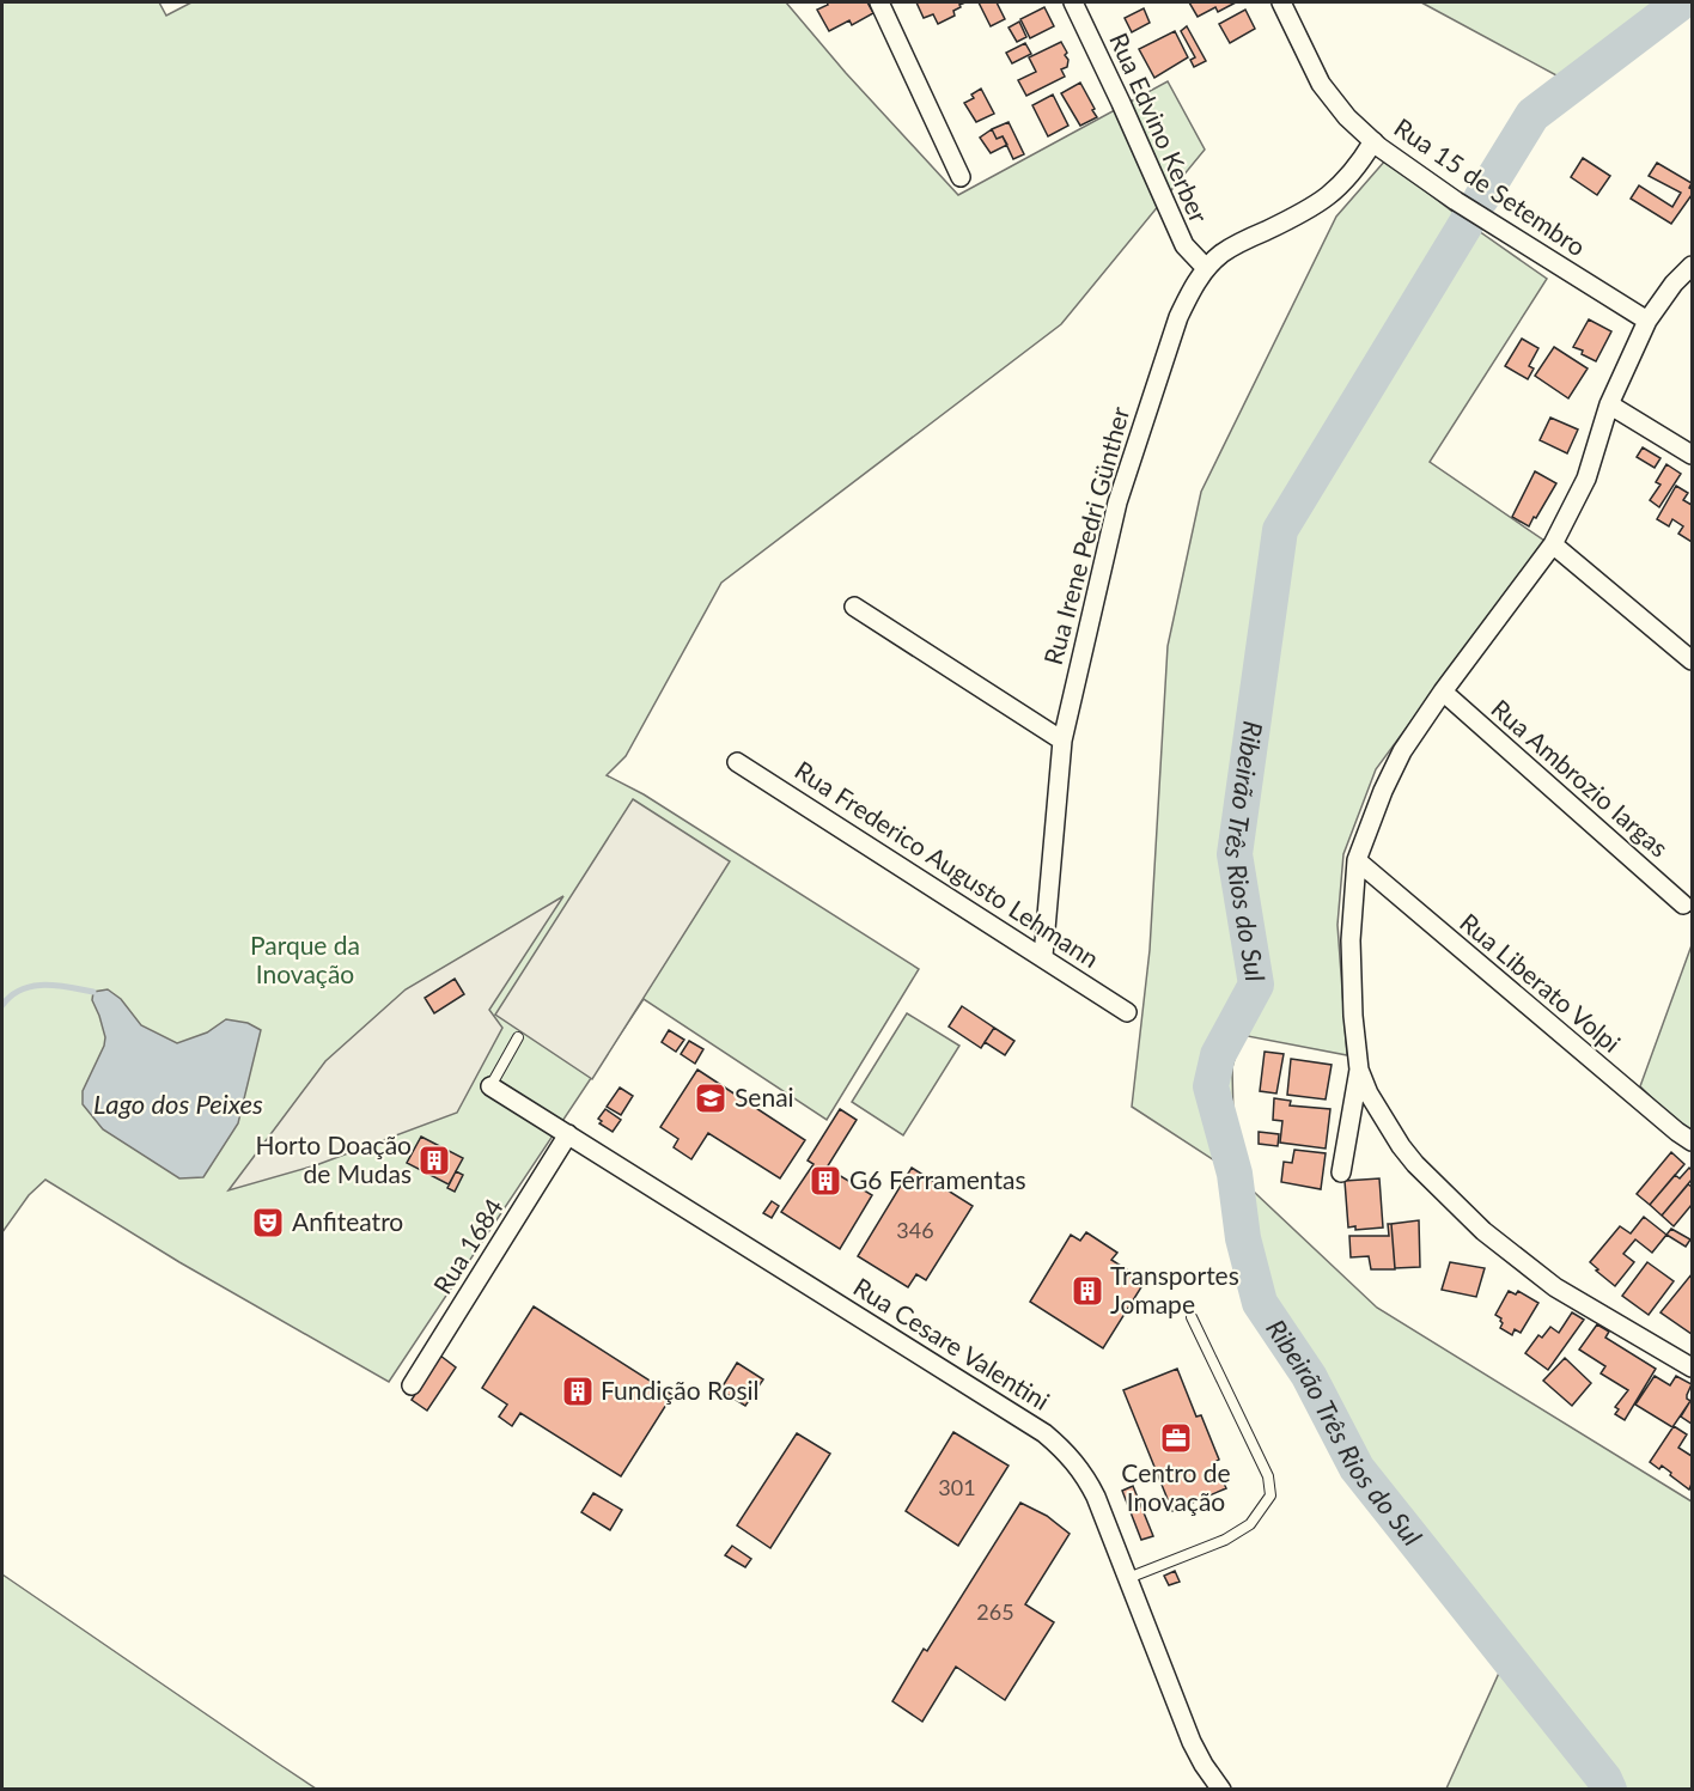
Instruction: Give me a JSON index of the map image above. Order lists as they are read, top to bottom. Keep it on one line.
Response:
{"streets":{"street":["Rua Edvino Kerber","Rua 15 de Setembro","Rua Irene Pedri Günther","Rua Ambrozio Iargas","Rua Frederico Augusto Lehmann","Rua Liberato Volpi","Rua 1684","Rua Cesare Valentini"]},"crossings":[["Rua Edvino Kerber","Rua Irene Pedri Günther"],["Rua 15 de Setembro","Rua Irene Pedri Günther"],["Rua Irene Pedri Günther","Rua Frederico Augusto Lehmann"],["Rua 1684","Rua Cesare Valentini"]],"water":["Ribeirão Três Rios do Sul","Lago dos Peixes"],"parks":["Parque da Inovação"],"places":{"school or university":["Senai"],"building":["Horto Doação de Mudas","G6 Ferramentas","Transportes Jomape","Fundição Rosil"],"theatre":["Anfiteatro"],"office":["Centro de Inovação"]},"house_numbers":["346","301","265"]}
